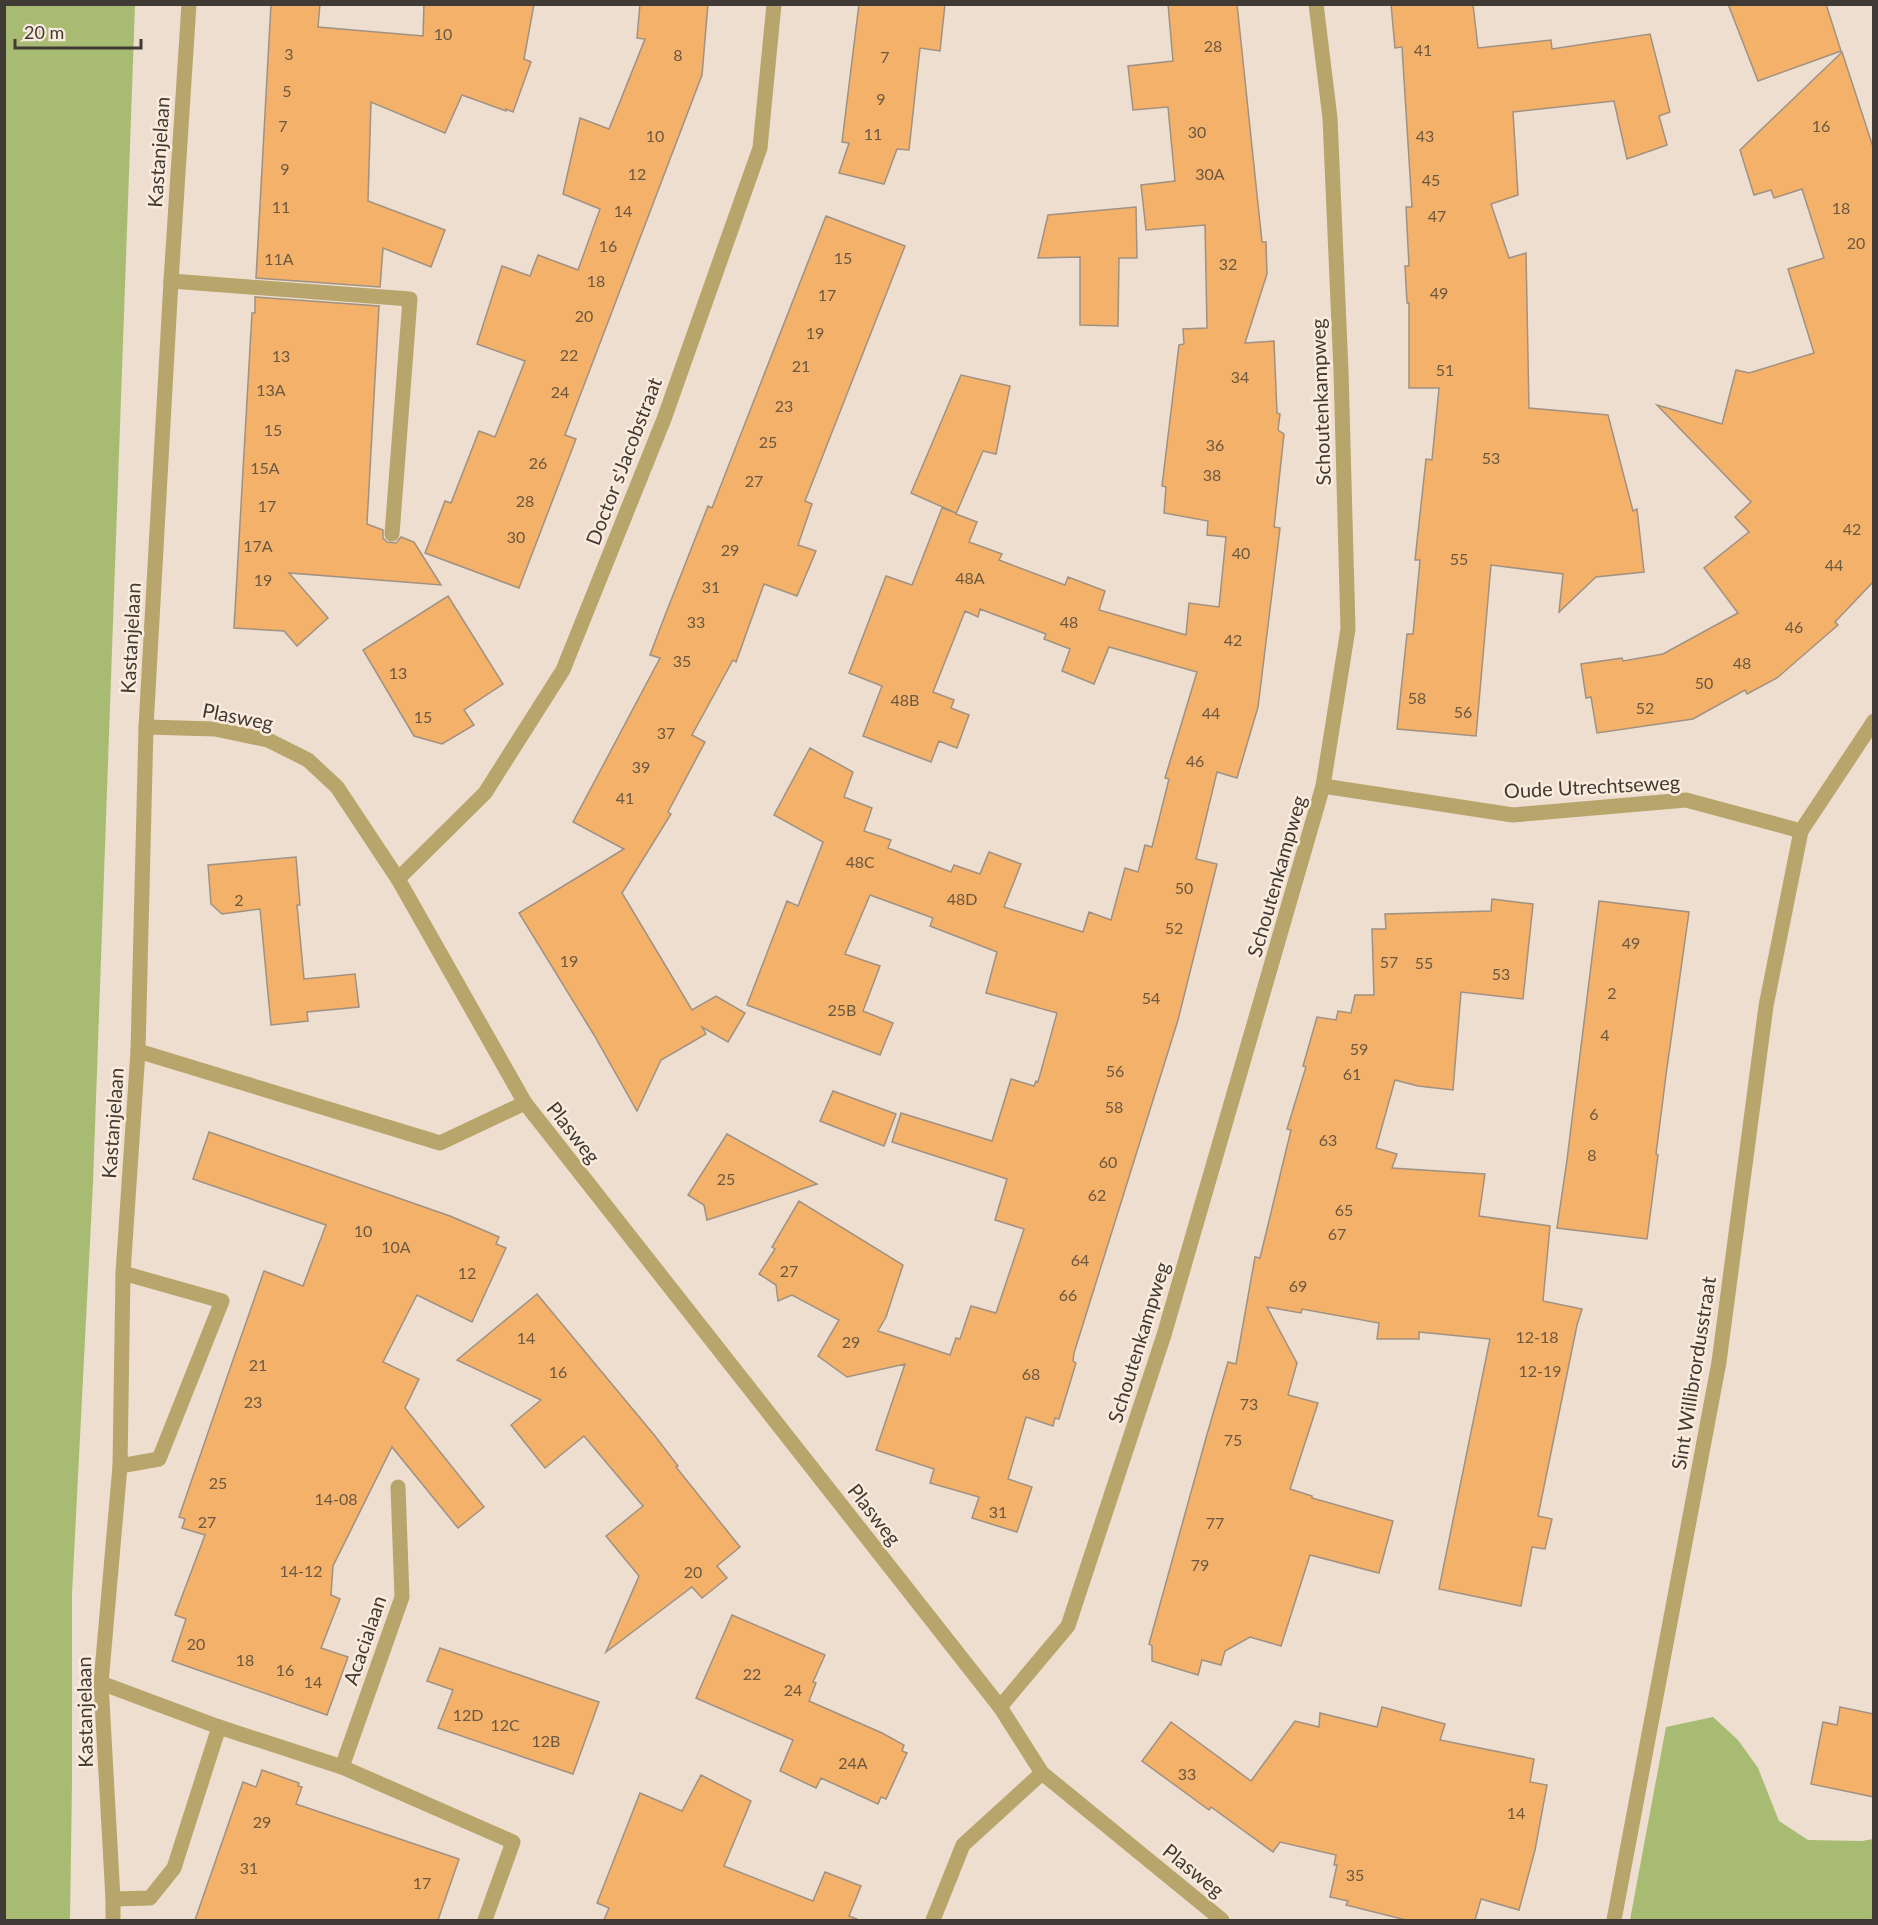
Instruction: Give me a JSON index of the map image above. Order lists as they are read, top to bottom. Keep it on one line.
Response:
{"streets":{"street":["Kastanjelaan","Schoutenkampweg","Doctor s'Jacobstraat","Plasweg","Oude Utrechtseweg","Sint Willibrordusstraat","Acacialaan"]},"crossings":[["Kastanjelaan","Plasweg"],["Schoutenkampweg","Plasweg"],["Schoutenkampweg","Oude Utrechtseweg"],["Doctor s'Jacobstraat","Plasweg"],["Oude Utrechtseweg","Sint Willibrordusstraat"]],"house_numbers":["10","28","41","3","8","7","5","9","7","16","30","11","10","43","9","12","30A","45","11","18","14","47","20","16","15","11A","32","18","49","17","20","19","22","13","21","51","34","13A","24","23","15","25","36","53","26","15A","38","27","28","17","42","30","17A","29","40","55","44","48A","19","31","33","48","46","42","35","48","13","50","58","48B","52","56","44","15","37","46","39","41","48C","50","48D","2","52","49","19","57","55","53","2","54","25B","4","59","56","61","58","6","63","8","60","25","62","65","10","67","10A","64","27","12","69","66","12-18","14","29","21","12-19","16","68","23","73","75","25","14-08","31","27","77","79","14-12","20","20","18","16","22","14","24","12D","12C","12B","24A","33","14","29","31","35","17"],"scale_bar":"20 m"}
